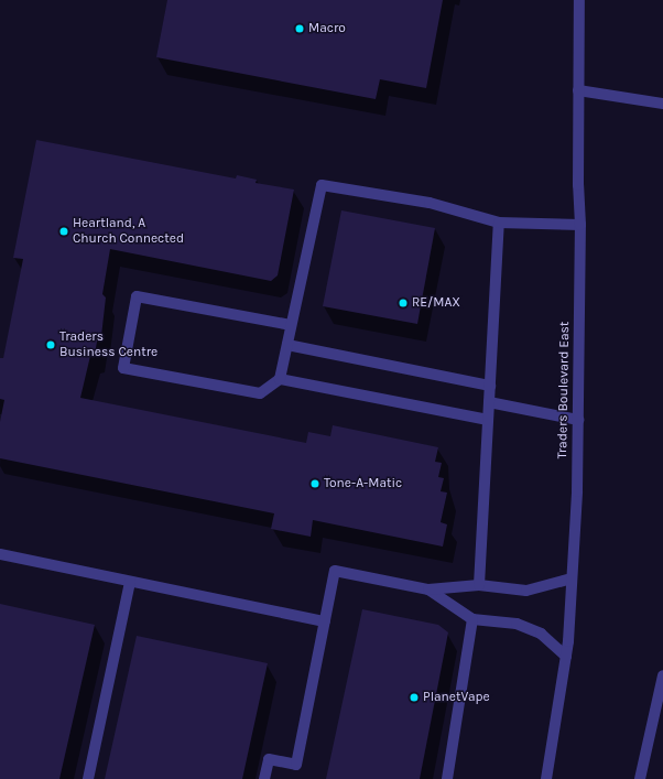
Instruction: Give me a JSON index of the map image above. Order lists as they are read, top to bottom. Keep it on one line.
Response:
{"streets":{"street":["Traders Boulevard East"]},"places":["Macro","Heartland, A Church Connected","RE/MAX","Traders Business Centre","Tone-A-Matic","PlanetVape"]}
